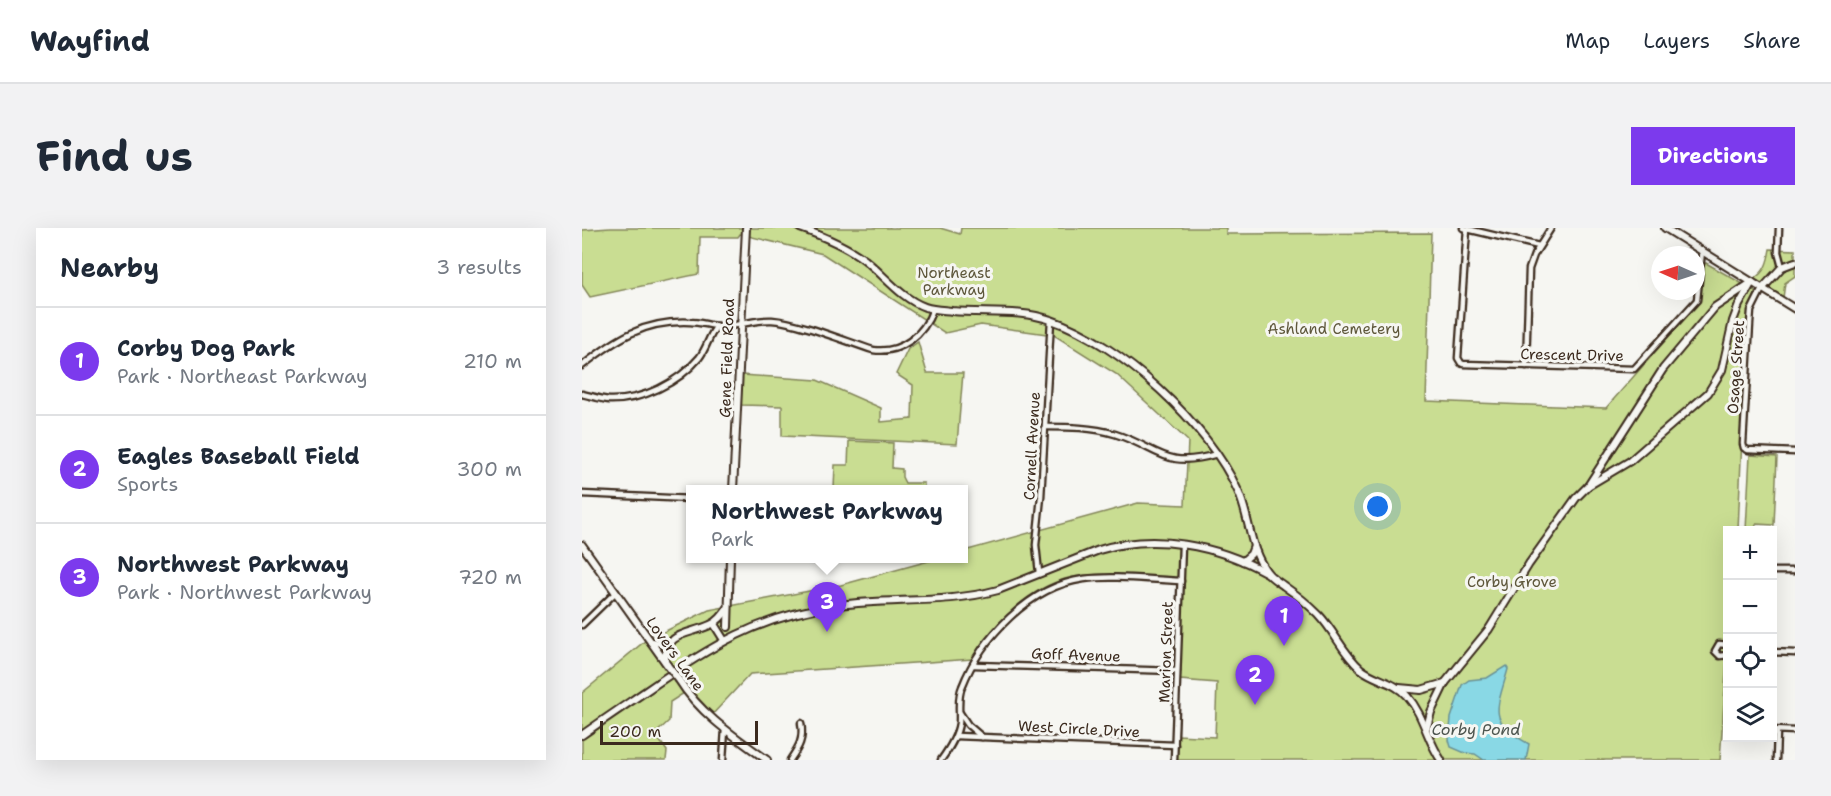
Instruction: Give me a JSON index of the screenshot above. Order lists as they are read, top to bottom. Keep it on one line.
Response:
{"streets":{"street":["Crescent Drive","Gene Field Road","Osage Street","Cornell Avenue","Marion Street","Lovers Lane","Goff Avenue","West Circle Drive"]},"crossings":[["Marion Street","Goff Avenue"],["Marion Street","West Circle Drive"]],"water":["Corby Pond"],"parks":["Northeast Parkway","Ashland Cemetery","Corby Grove"],"scale_bar":"200 m","north":"left","page":{"header":"Wayfind","nav":["Map","Layers","Share"],"buttons":"Directions","title":"Find us","heading":["Nearby","3 results"],"list":[{"mark":"1","name":"Corby Dog Park","note":"Park · Northeast Parkway","value":"210 m"},{"mark":"2","name":"Eagles Baseball Field","note":"Sports","value":"300 m"},{"mark":"3","name":"Northwest Parkway","note":"Park · Northwest Parkway","value":"720 m"}],"popup":["Northwest Parkway","Park"],"map_buttons":["+","−"],"pins":["3","1","2"],"scale":"200 m"}}
